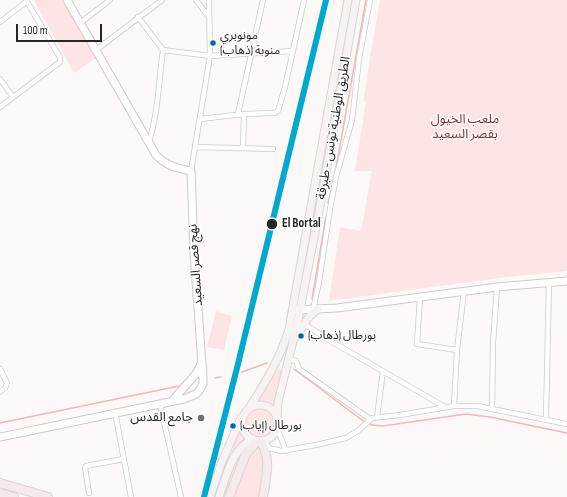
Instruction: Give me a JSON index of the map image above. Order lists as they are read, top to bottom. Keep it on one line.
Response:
{"streets":{"main road":["الطريق الوطنية تونس - طبرقة"],"street":["نهج قصر السعيد"]},"parks":["ملعب الخيول بقصر السعيد"],"places":["مونوبري منوبة (ذهاب)","El Bortal","بورطال (ذهاب)","جامع القدس","بورطال (إياب)"],"scale_bar":"100 m"}
